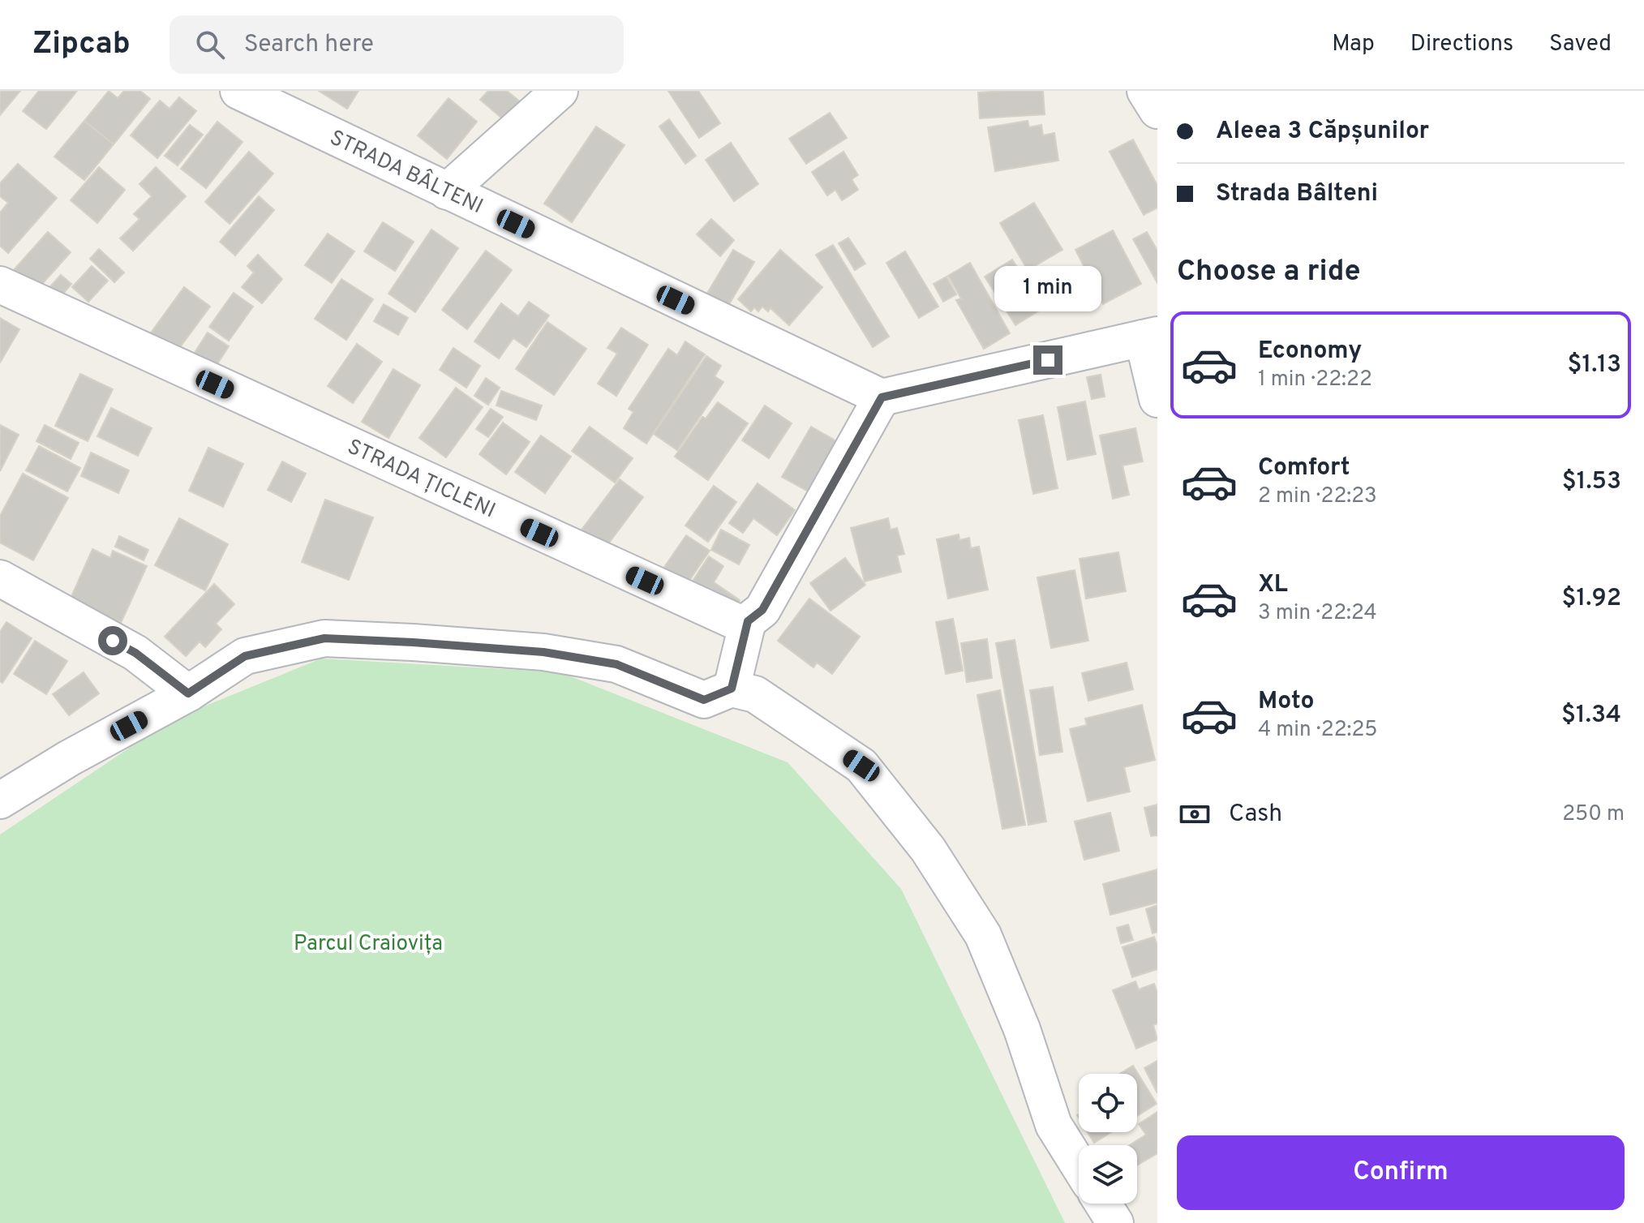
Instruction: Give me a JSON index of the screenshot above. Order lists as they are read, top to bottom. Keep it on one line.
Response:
{"streets":{"street":["STRADA BÂLTENI","STRADA ȚICLENI"]},"parks":["Parcul Craiovița"],"page":{"header":"Zipcab","search":"Search here","nav":["Map","Directions","Saved"],"banner":["Aleea 3 Căpșunilor","Strada Bâlteni"],"heading":"Choose a ride","bubble":"1 min","list":[{"name":"Economy","note":"1 min · 22:22","value":"$1.13"},{"name":"Comfort","note":"2 min · 22:23","value":"$1.53"},{"name":"XL","note":"3 min · 22:24","value":"$1.92"},{"name":"Moto","note":"4 min · 22:25","value":"$1.34"}],"pay":["Cash","250 m"],"buttons":"Confirm"}}
